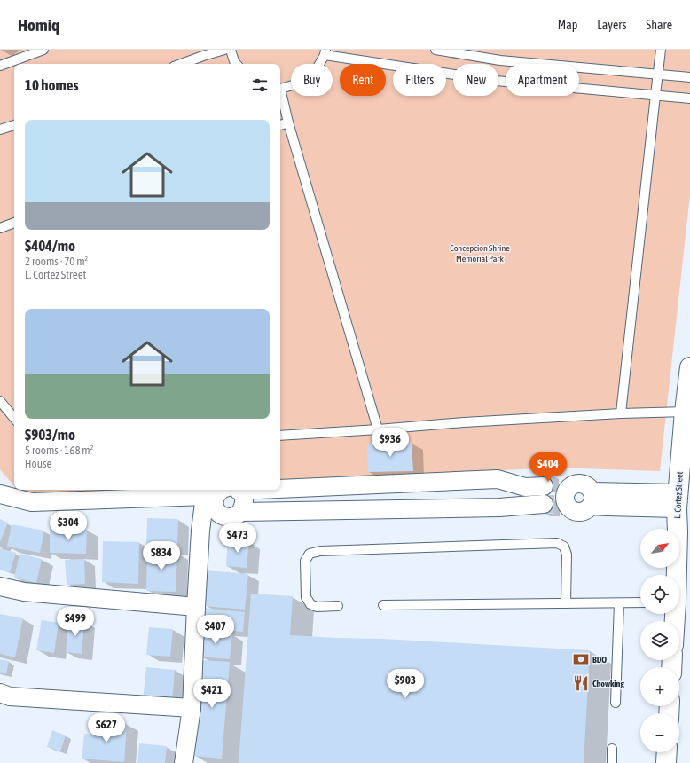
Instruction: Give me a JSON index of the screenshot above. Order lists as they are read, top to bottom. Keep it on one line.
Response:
{"streets":{"main road":["L. Cortez Street"]},"parks":["Concepcion Shrine Memorial Park"],"places":{"bank":["BDO"],"restaurant":["Chowking"]},"north":"top right","page":{"header":"Homiq","nav":["Map","Layers","Share"],"chip":["Buy","Rent","Filters","New","Apartment"],"heading":"10 homes","list":[{"name":"$404/mo","note":"2 rooms · 70 m² · L. Cortez Street"},{"name":"$903/mo","note":"5 rooms · 168 m² · House"}],"price":["$936","$404","$304","$473","$834","$499","$407","$903","$421","$627"],"map_buttons":["+","−"]}}
